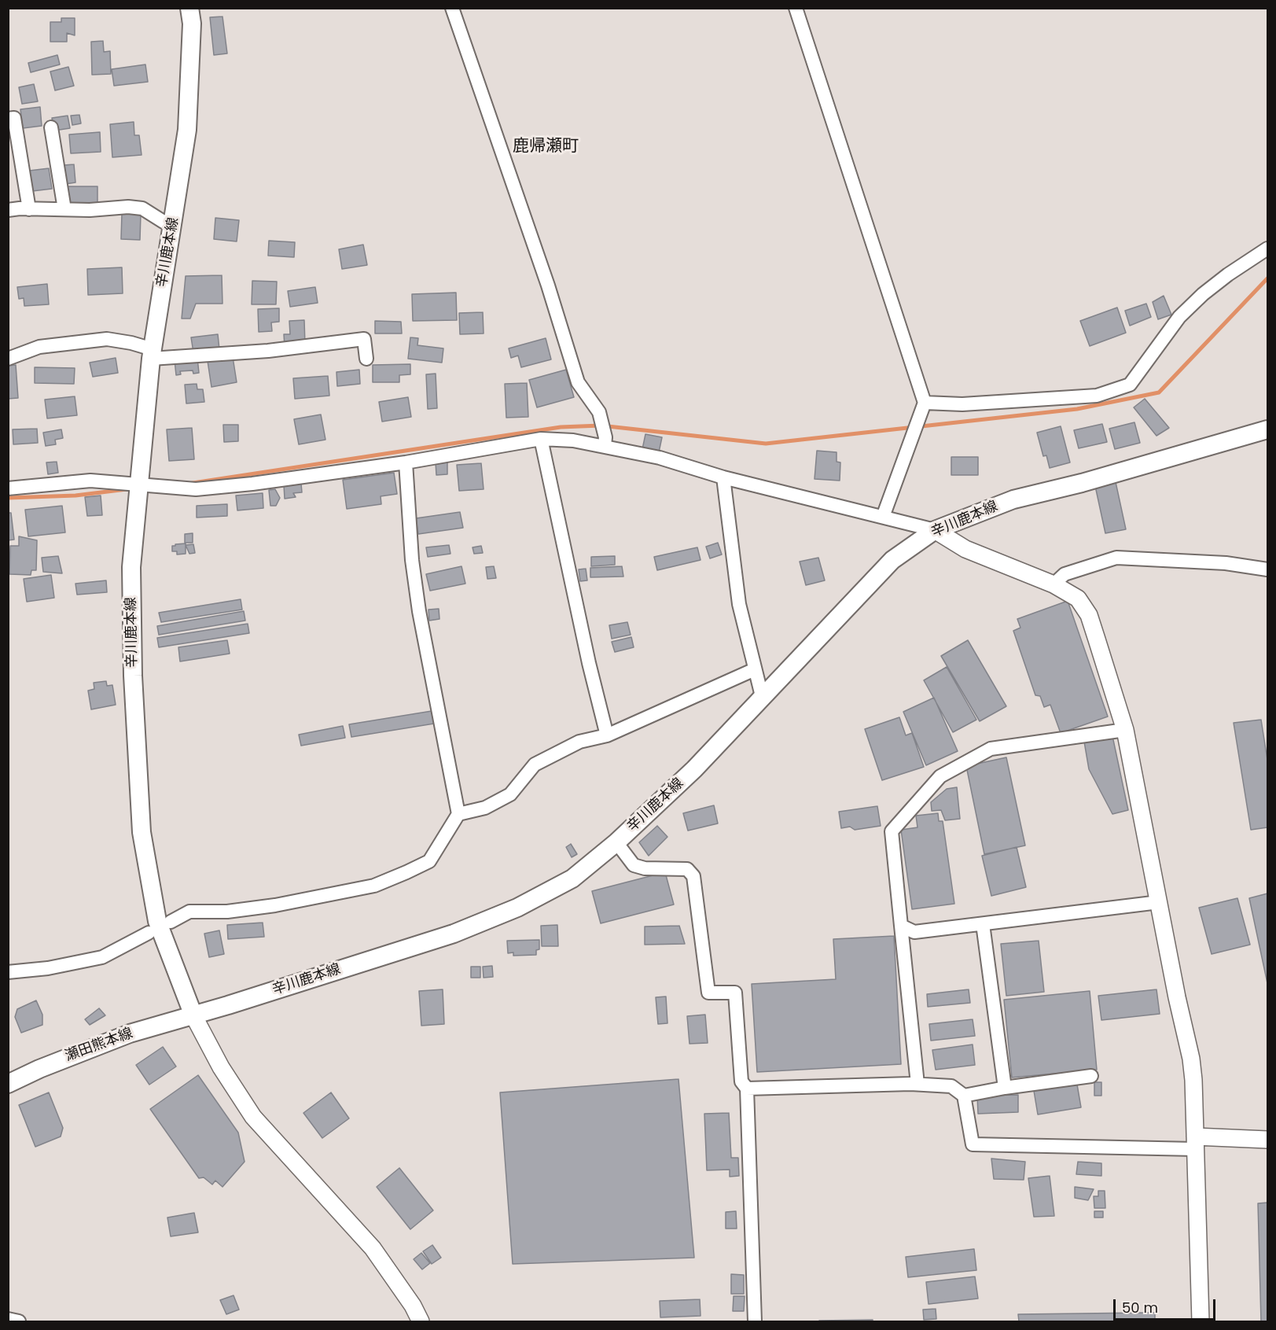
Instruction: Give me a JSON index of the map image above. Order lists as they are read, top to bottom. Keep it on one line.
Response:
{"streets":{"main road":["辛川鹿本線","瀬田熊本線"]},"crossings":[["辛川鹿本線","瀬田熊本線"]],"districts":["鹿帰瀬町"],"scale_bar":"50 m"}
